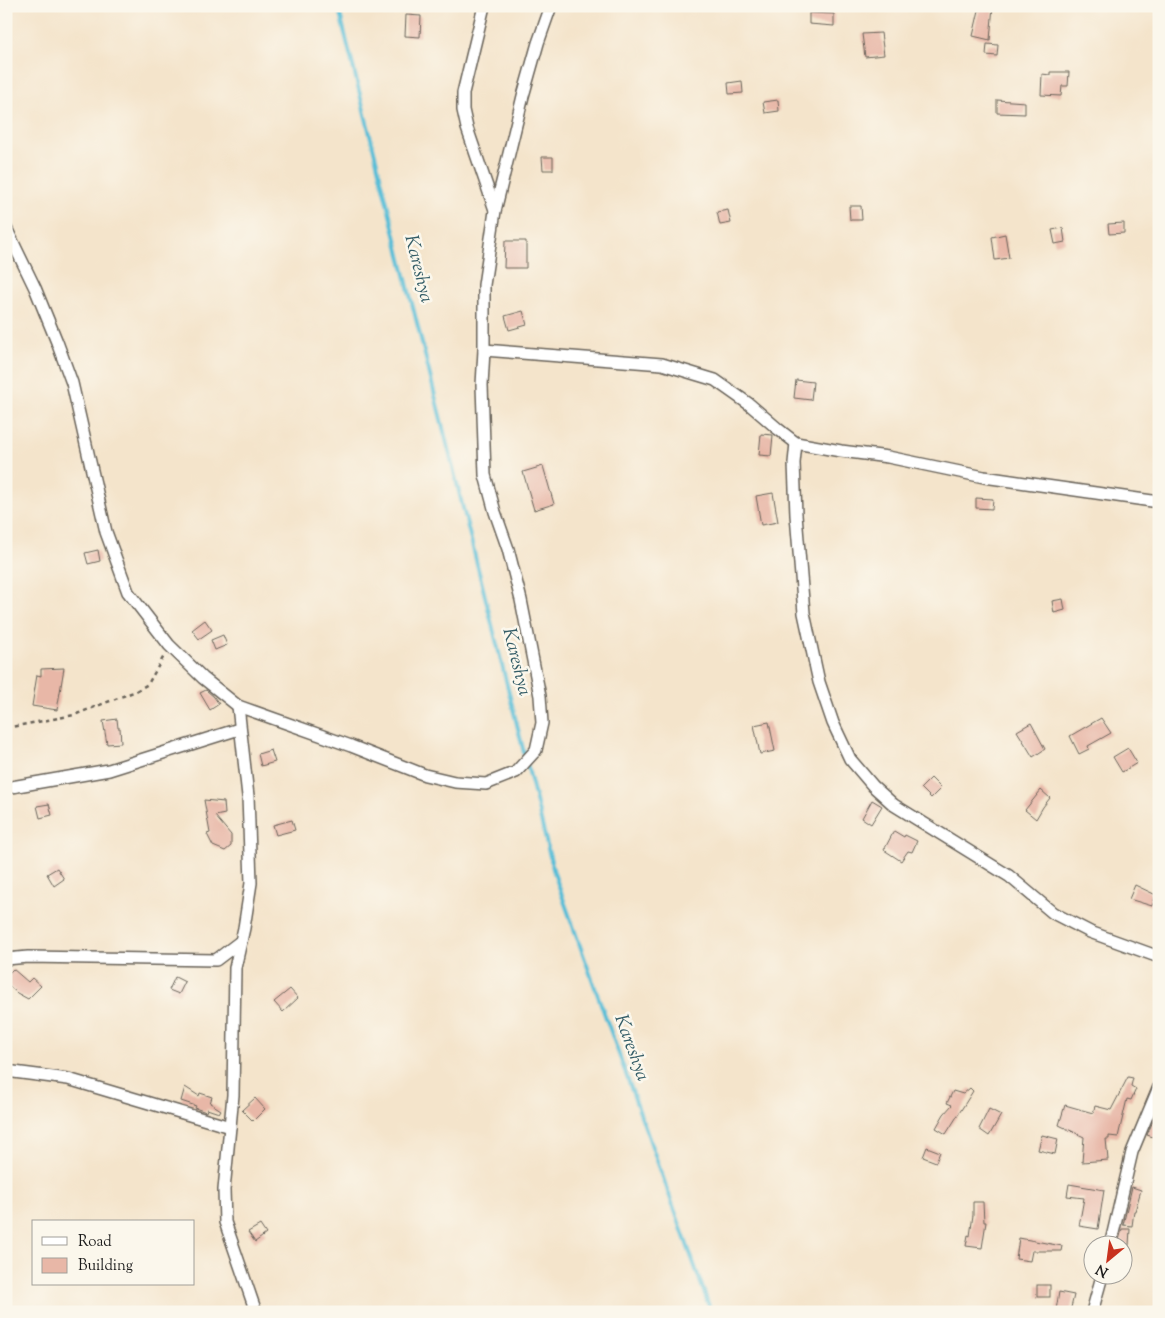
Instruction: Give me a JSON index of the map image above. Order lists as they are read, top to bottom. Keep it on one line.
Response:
{"water":["Kareshya"],"legend":["Road","Building"],"north":"bottom left"}
